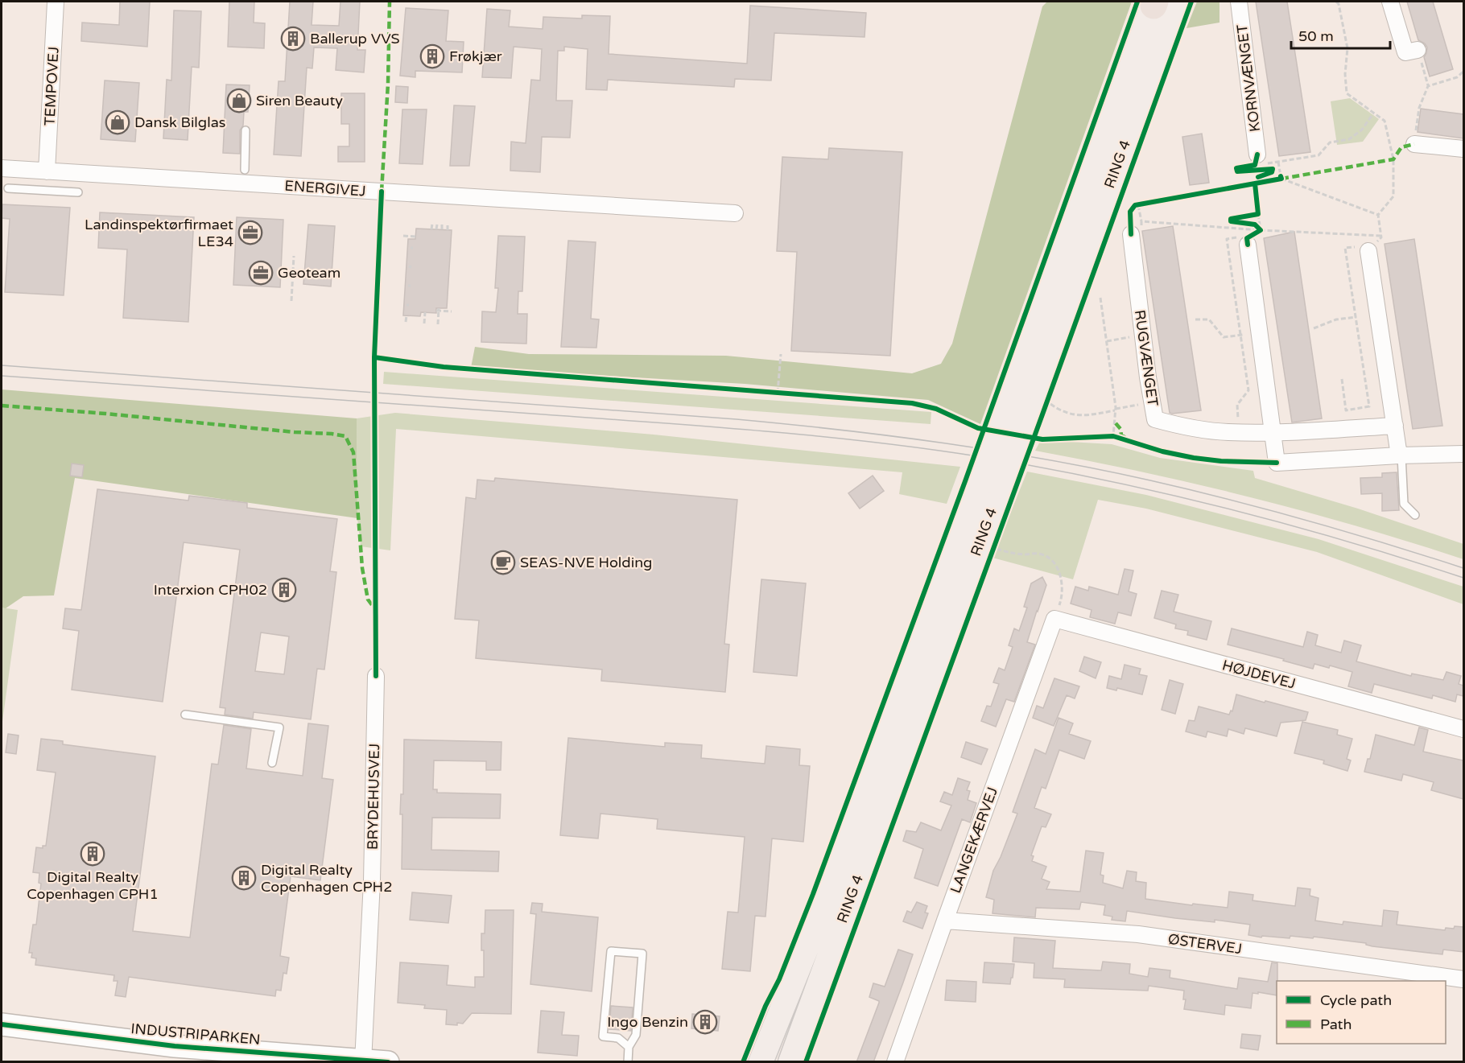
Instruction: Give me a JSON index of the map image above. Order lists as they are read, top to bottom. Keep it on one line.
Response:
{"streets":{"main road":["RING 4"],"street":["KORNVÆNGET","TEMPOVEJ","ENERGIVEJ","RUGVÆNGET","HØJDEVEJ","BRYDEHUSVEJ","LANGEKÆRVEJ","ØSTERVEJ","INDUSTRIPARKEN"]},"crossings":[["TEMPOVEJ","ENERGIVEJ"],["HØJDEVEJ","LANGEKÆRVEJ"],["BRYDEHUSVEJ","INDUSTRIPARKEN"],["LANGEKÆRVEJ","ØSTERVEJ"]],"places":{"building":["Ballerup VVS","Frøkjær","Interxion CPH02","Digital Realty Copenhagen CPH1","Digital Realty Copenhagen CPH2","Ingo Benzin"],"shop":["Siren Beauty","Dansk Bilglas"],"office":["Landinspektørfirmaet LE34","Geoteam"],"cafe":["SEAS-NVE Holding"]},"legend":["Cycle path","Path"],"scale_bar":"50 m"}
